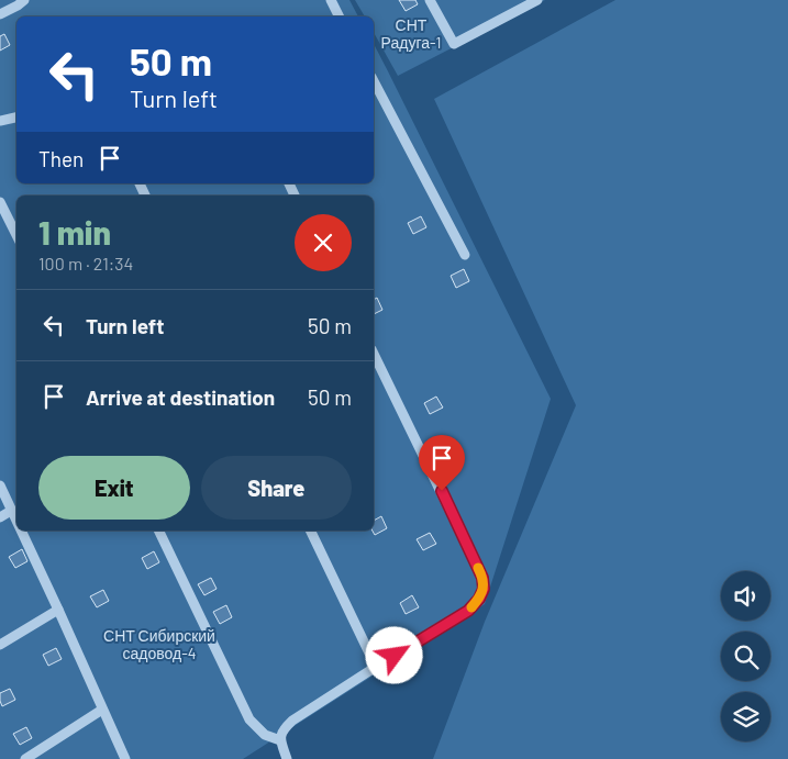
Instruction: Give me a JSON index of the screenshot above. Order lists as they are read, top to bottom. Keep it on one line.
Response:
{"parks":["СНТ Радуга-1","СНТ Сибирский садовод-4"],"page":{"turn":["50 m","Turn left"],"then":"Then","heading":["1 min","100 m · 21:34"],"list":[{"name":"Turn left","value":"50 m"},{"name":"Arrive at destination","value":"50 m"}],"buttons":["Exit","Share"]}}
